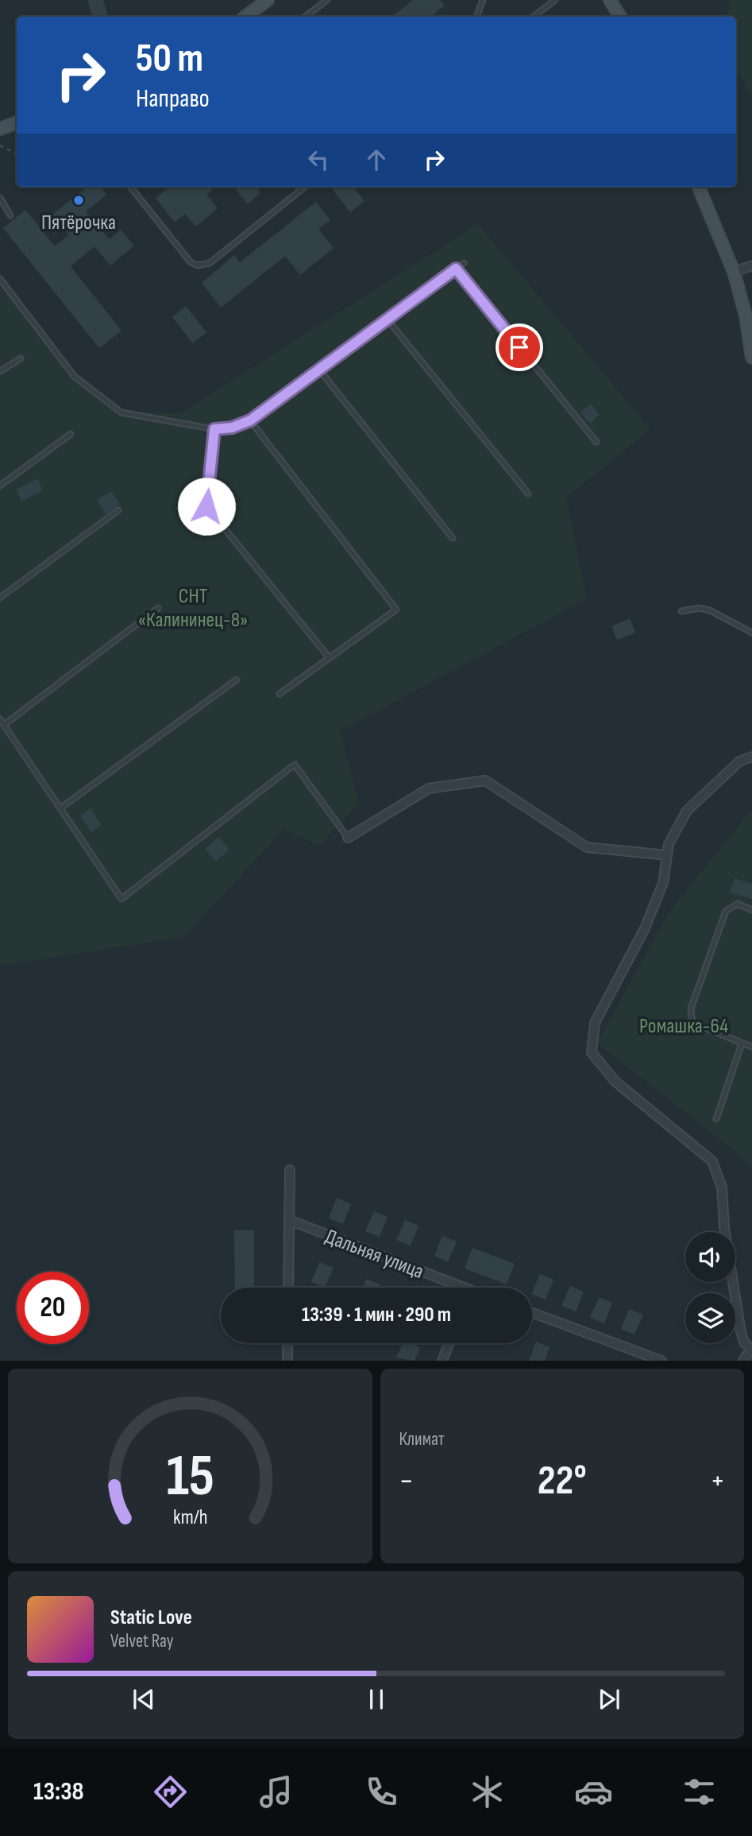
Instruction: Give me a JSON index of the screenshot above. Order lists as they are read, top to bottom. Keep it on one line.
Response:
{"streets":{"street":["Дальняя улица"]},"parks":["СНТ «Калининец-8»","Ромашка-64"],"places":["Пятёрочка"],"page":{"turn":["50 m","Направо"],"limit":"20","trip":"13:39 · 1 мин · 290 m","tile":"Климат","heat":["−","22°","+"],"song":["Static Love","Velvet Ray"],"tabs":"13:38","gauge":["15","km/h"]}}
